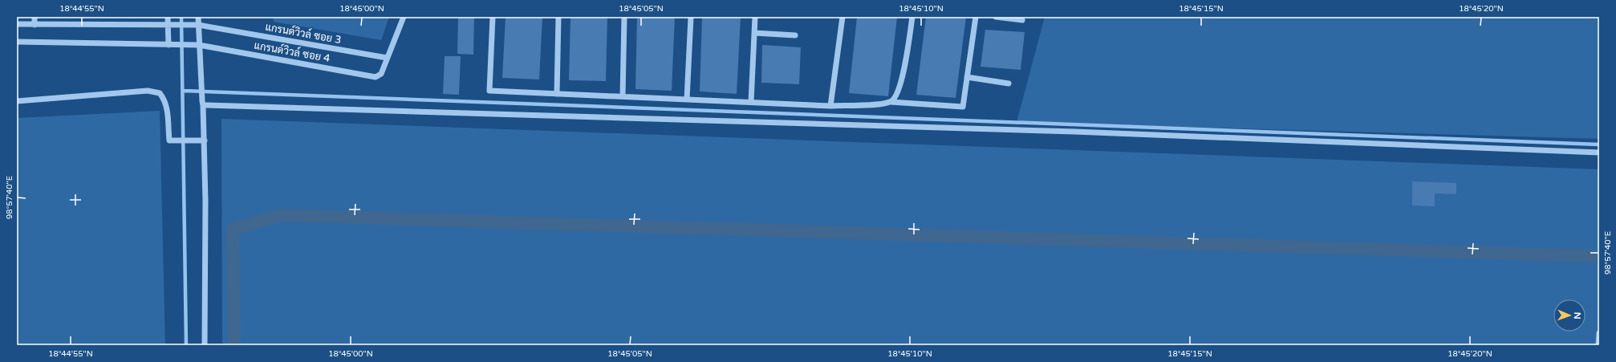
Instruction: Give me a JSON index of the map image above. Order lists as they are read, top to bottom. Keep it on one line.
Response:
{"streets":{"street":["แกรนด์วิวล์ ซอย 3","แกรนด์วิวล์ ซอย 4"]},"crossings":[["แกรนด์วิวล์ ซอย 3","แกรนด์วิวล์ ซอย 4"]],"north":"right","coordinates":["18°44'55\"N","18°45'00\"N","18°45'05\"N","18°45'10\"N","18°45'15\"N","18°45'20\"N","98°57'40\"E"]}
